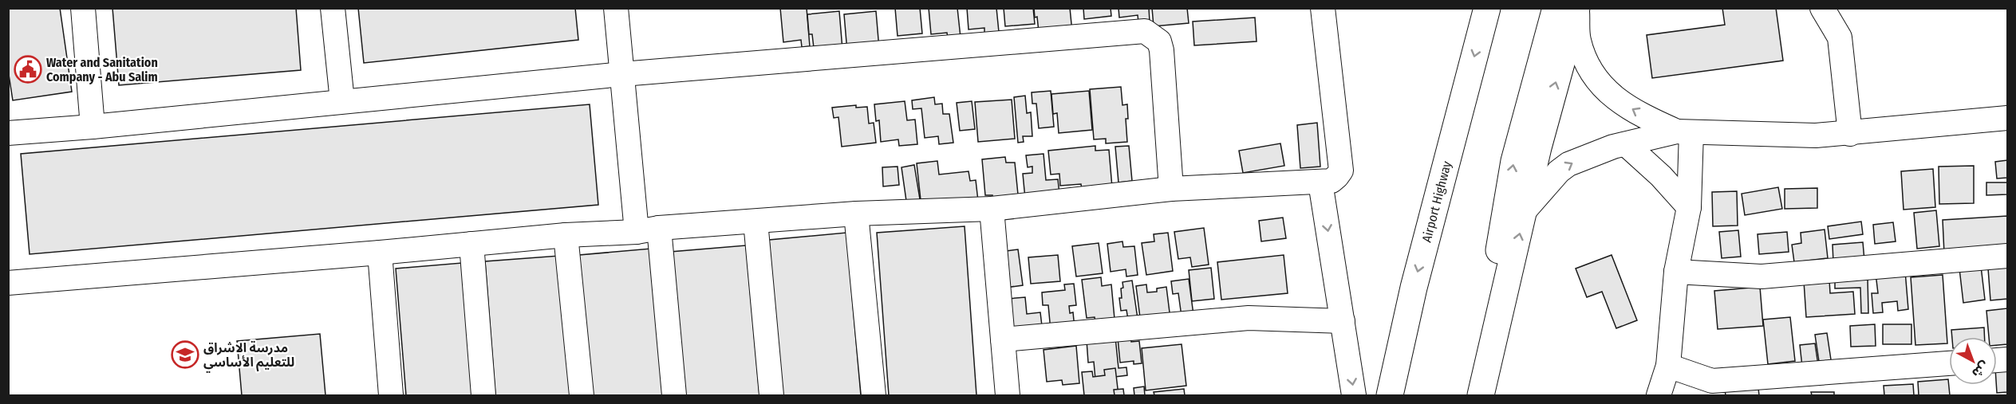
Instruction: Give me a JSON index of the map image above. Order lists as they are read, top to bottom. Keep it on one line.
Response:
{"streets":{"highway":["Airport Highway"]},"places":{"public building":["Water and Sanitation Company - Abu Salim"],"school or university":["مدرسة الاشراق للتعليم الأساسي"]},"north":"bottom right"}
